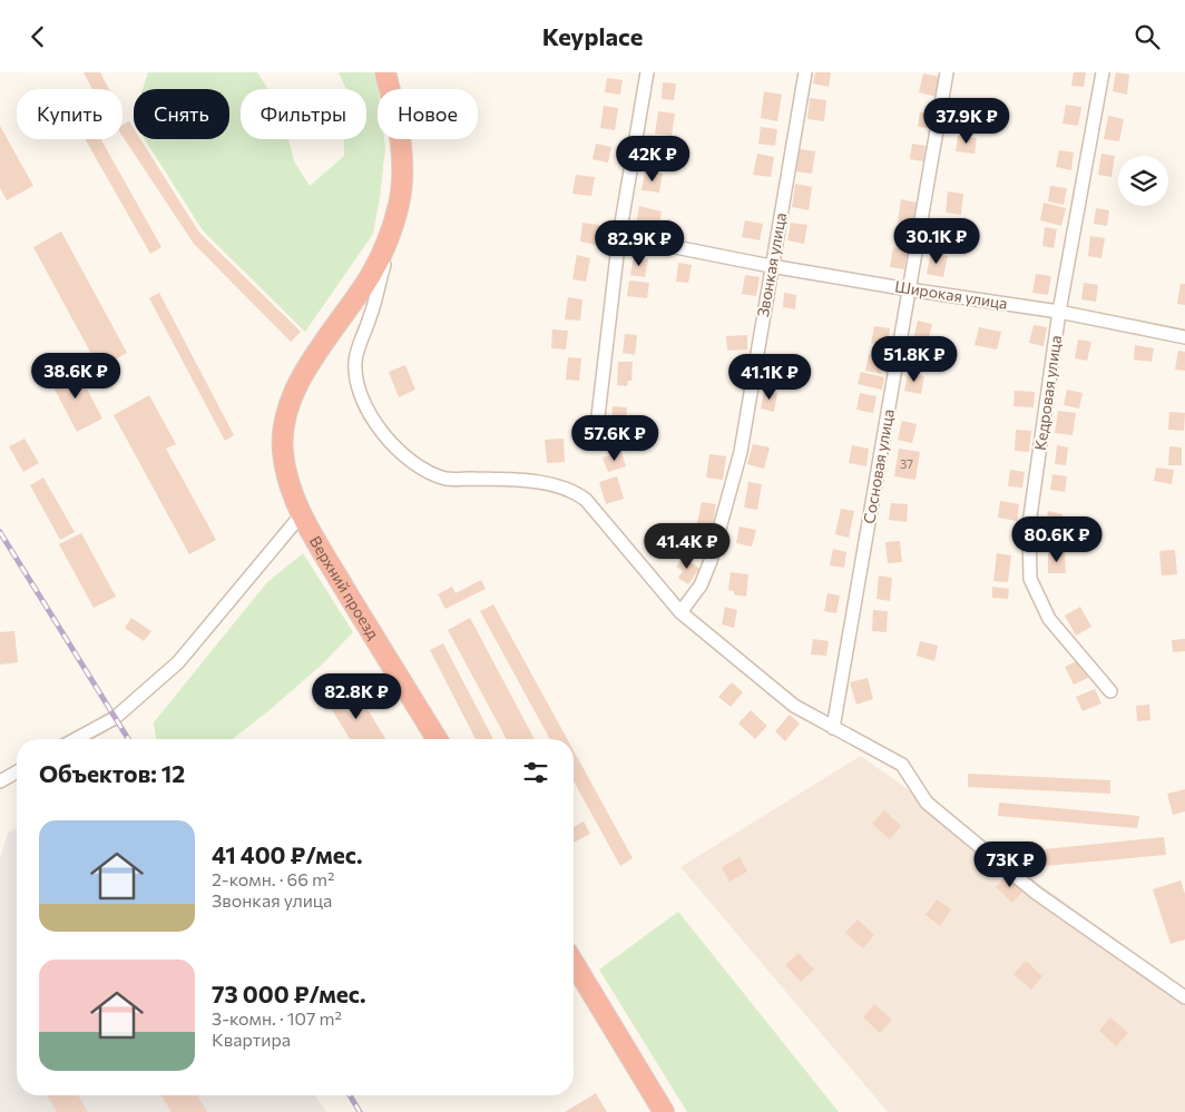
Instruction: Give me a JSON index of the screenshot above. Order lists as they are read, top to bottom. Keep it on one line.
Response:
{"streets":{"highway":["Верхний проезд"],"street":["Звонкая улица","Широкая улица","Кедровая улица","Сосновая улица"]},"crossings":[["Звонкая улица","Широкая улица"],["Широкая улица","Кедровая улица"],["Широкая улица","Сосновая улица"]],"house_numbers":["37"],"page":{"header":"Keyplace","chip":["Купить","Снять","Фильтры","Новое"],"price":["37.9K ₽","42K ₽","30.1K ₽","82.9K ₽","51.8K ₽","38.6K ₽","41.1K ₽","57.6K ₽","80.6K ₽","41.4K ₽","82.8K ₽","73K ₽"],"heading":"Объектов: 12","list":[{"name":"41 400 ₽/мес.","note":"2-комн. · 66 m² · Звонкая улица"},{"name":"73 000 ₽/мес.","note":"3-комн. · 107 m² · Квартира"}]}}
